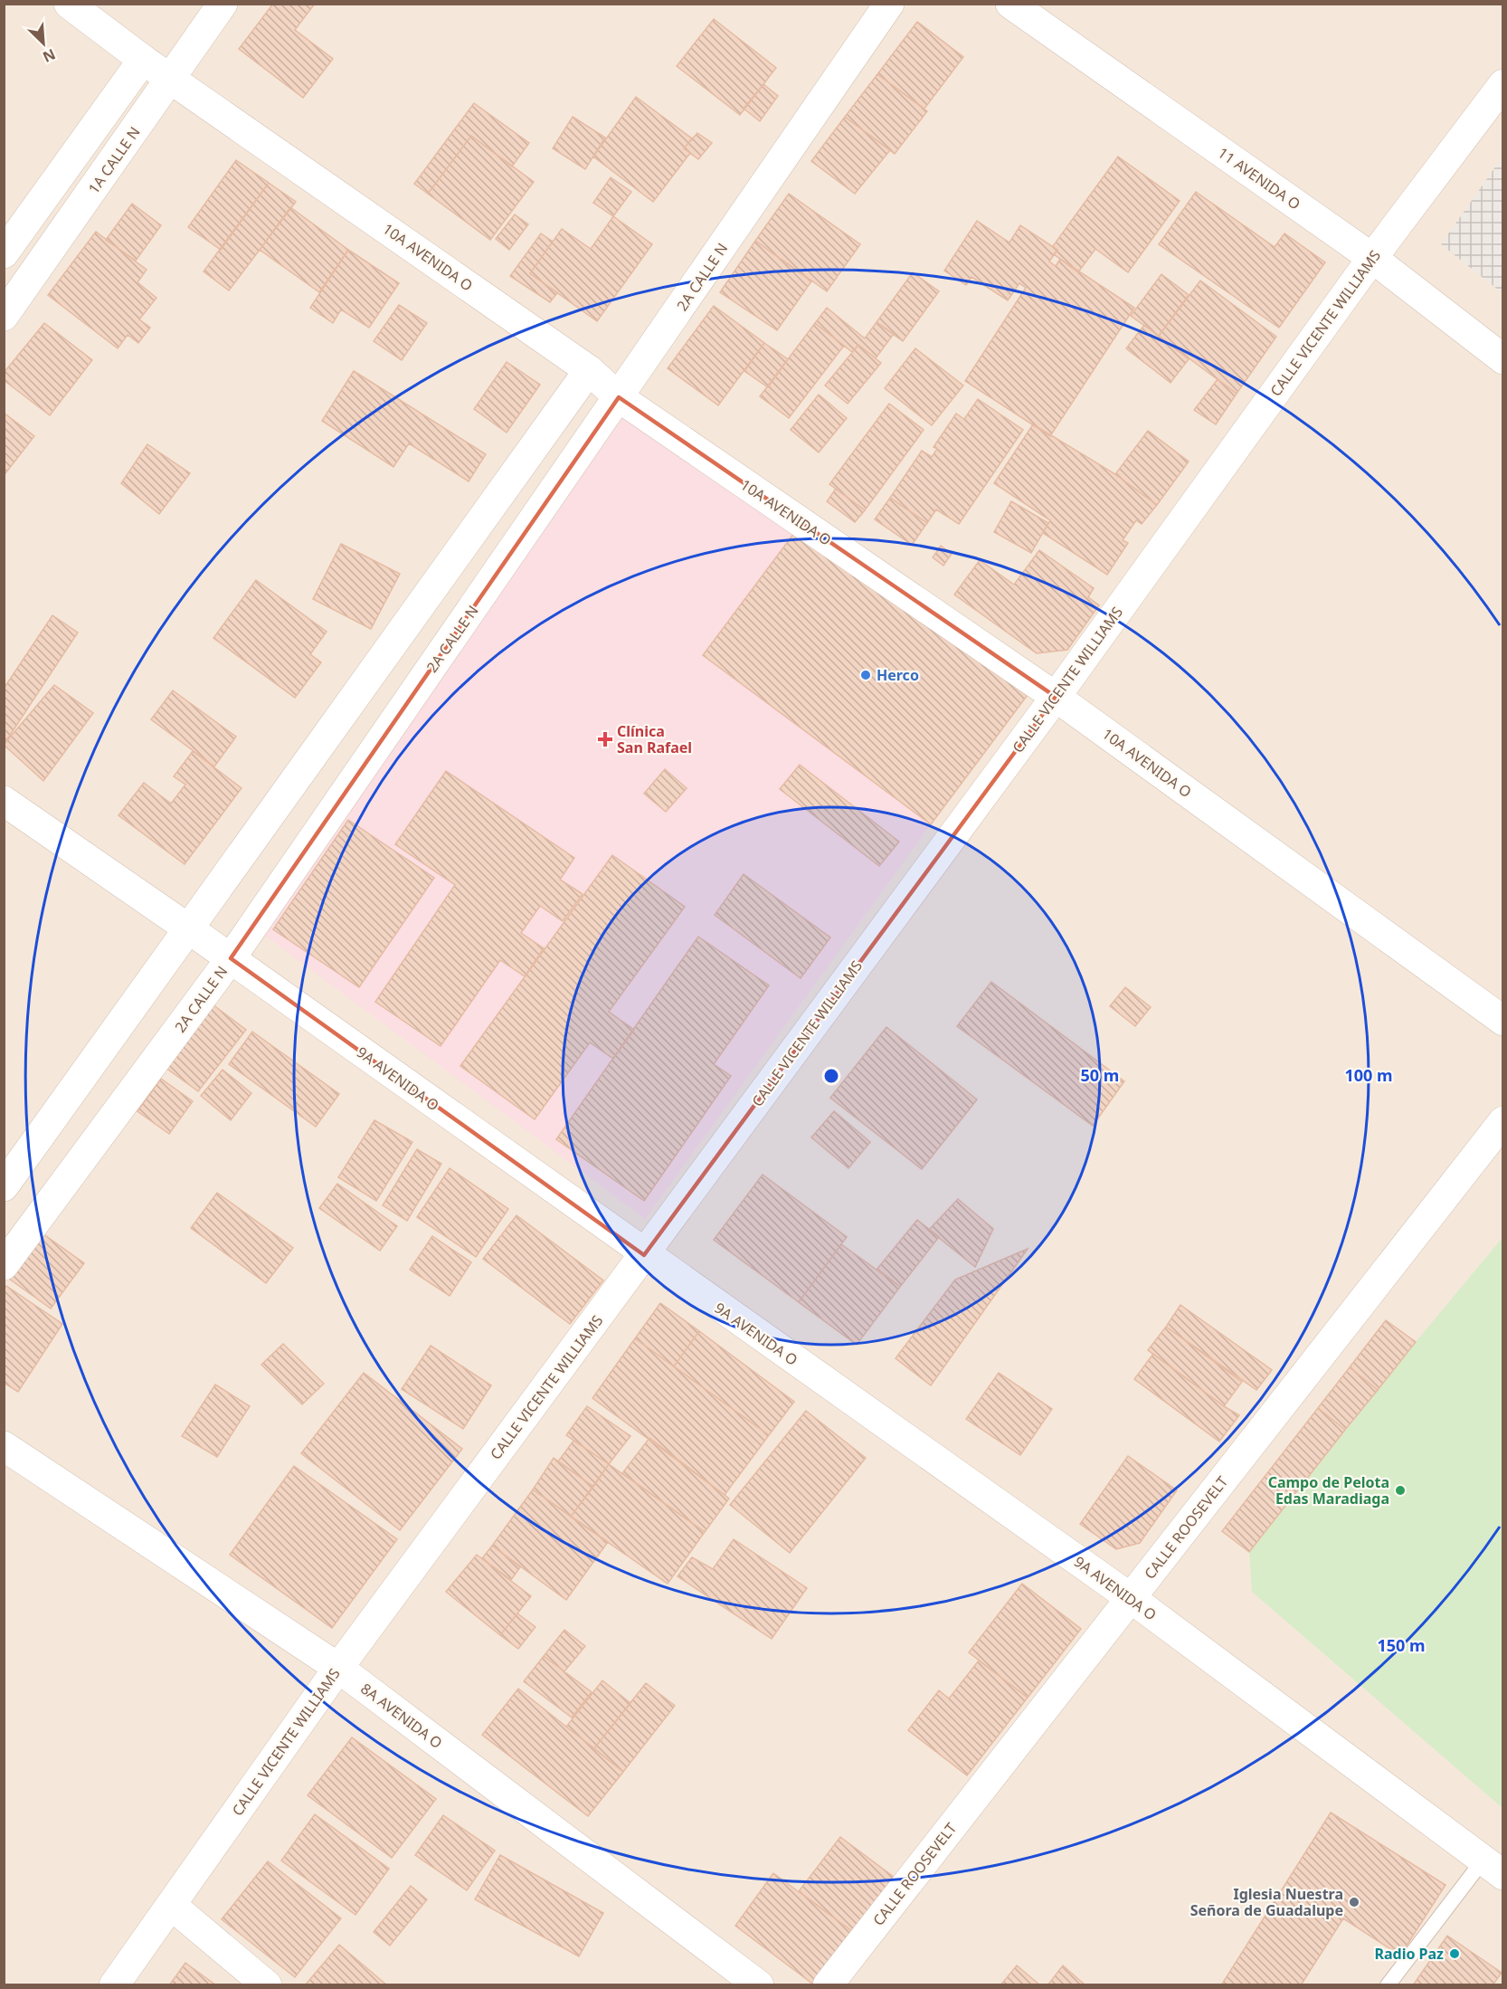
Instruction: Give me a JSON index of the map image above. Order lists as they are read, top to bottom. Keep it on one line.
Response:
{"streets":{"street":["1A CALLE N","11 AVENIDA O","10A AVENIDA O","2A CALLE N","CALLE VICENTE WILLIAMS","9A AVENIDA O","CALLE ROOSEVELT","8A AVENIDA O"]},"crossings":[["1A CALLE N","10A AVENIDA O"],["11 AVENIDA O","CALLE VICENTE WILLIAMS"],["10A AVENIDA O","2A CALLE N"],["10A AVENIDA O","CALLE VICENTE WILLIAMS"],["2A CALLE N","9A AVENIDA O"],["CALLE VICENTE WILLIAMS","9A AVENIDA O"],["CALLE VICENTE WILLIAMS","8A AVENIDA O"],["9A AVENIDA O","CALLE ROOSEVELT"]],"places":{"other":["Herco","Campo de Pelota Edas Maradiaga","Iglesia Nuestra Señora de Guadalupe","Radio Paz"],"health":["Clínica San Rafael"]},"north":"bottom right","rings":["50 m","100 m","150 m"]}
